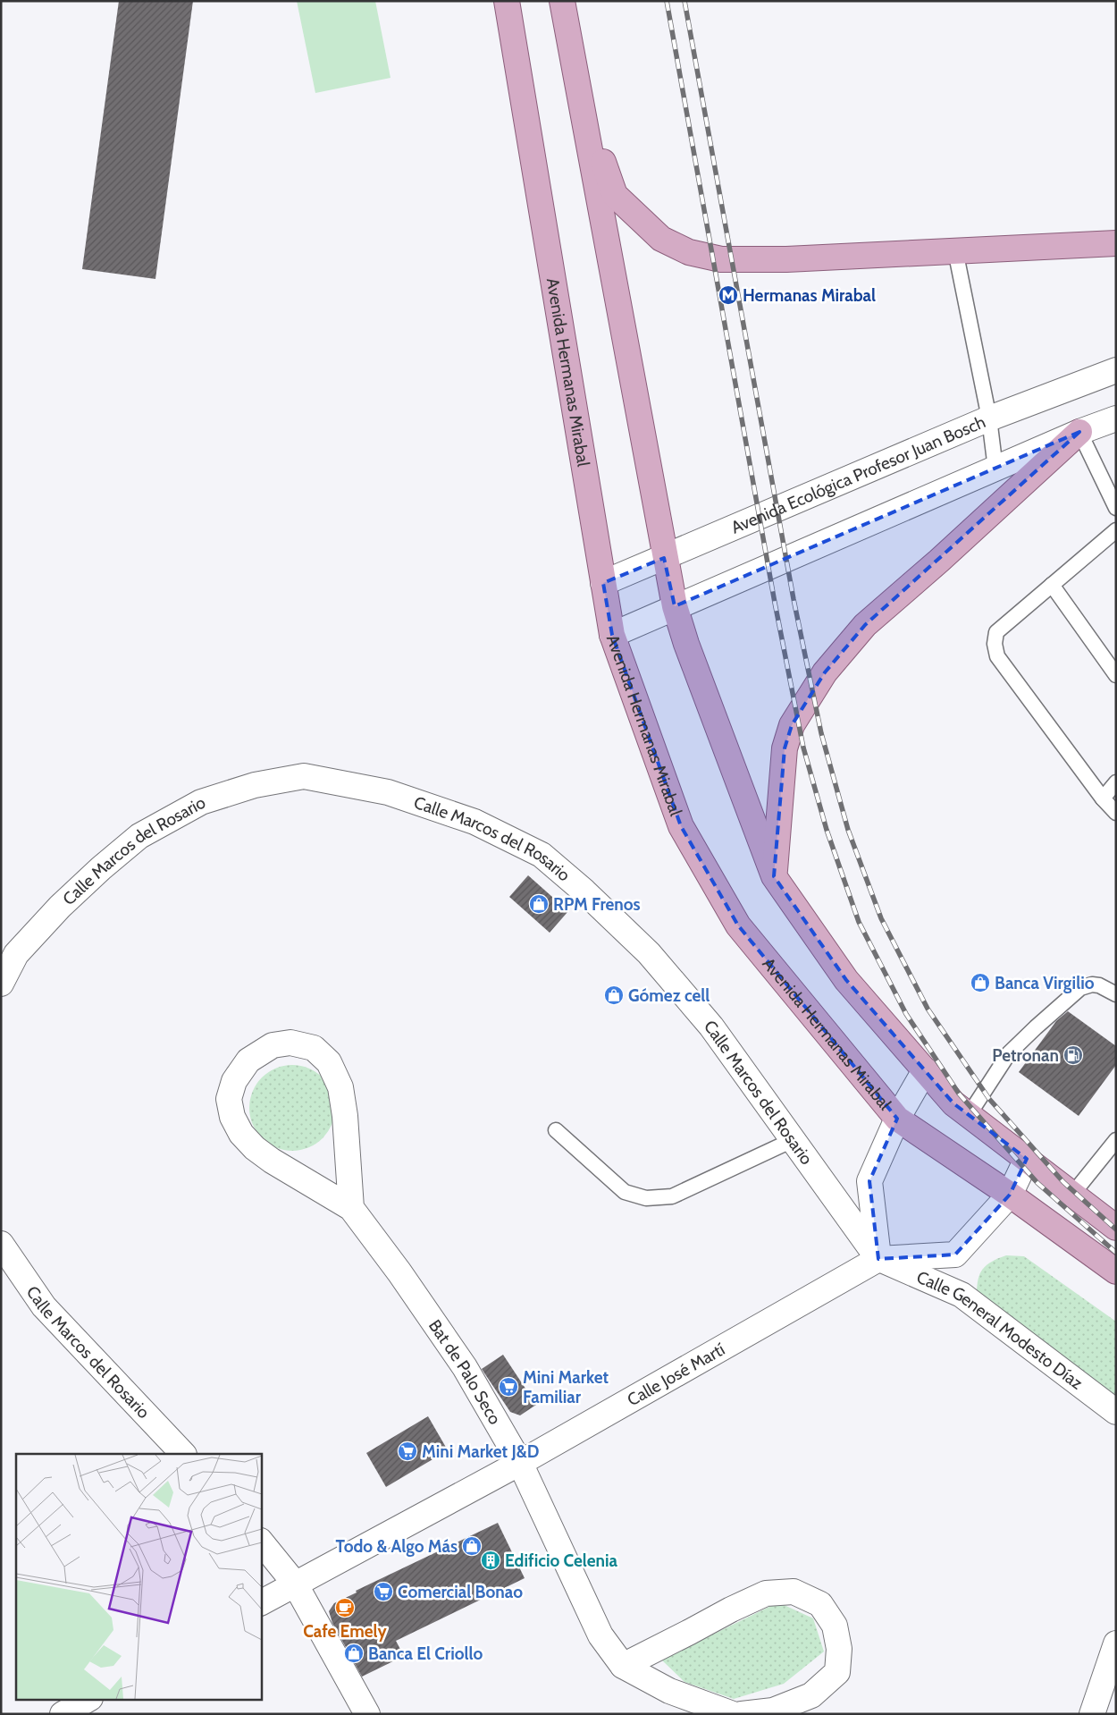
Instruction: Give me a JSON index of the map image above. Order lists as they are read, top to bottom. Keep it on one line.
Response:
{"streets":{"main road":["Avenida Hermanas Mirabal"],"street":["Avenida Ecológica Profesor Juan Bosch","Calle Marcos del Rosario","Calle General Modesto Díaz","Bat de Palo Seco","Calle José Martí"]},"crossings":[["Avenida Hermanas Mirabal","Avenida Ecológica Profesor Juan Bosch"],["Calle Marcos del Rosario","Calle General Modesto Díaz"],["Calle Marcos del Rosario","Calle José Martí"],["Calle General Modesto Díaz","Calle José Martí"],["Bat de Palo Seco","Calle José Martí"]],"places":{"metro station":["Hermanas Mirabal"],"shop":["RPM Frenos","Banca Virgilio","Gómez cell","Todo & Algo Más","Banca El Criollo"],"fuel station":["Petronan"],"supermarket":["Mini Market Familiar","Mini Market J&D","Comercial Bonao"],"building":["Edificio Celenia"],"cafe":["Cafe Emely"]}}
